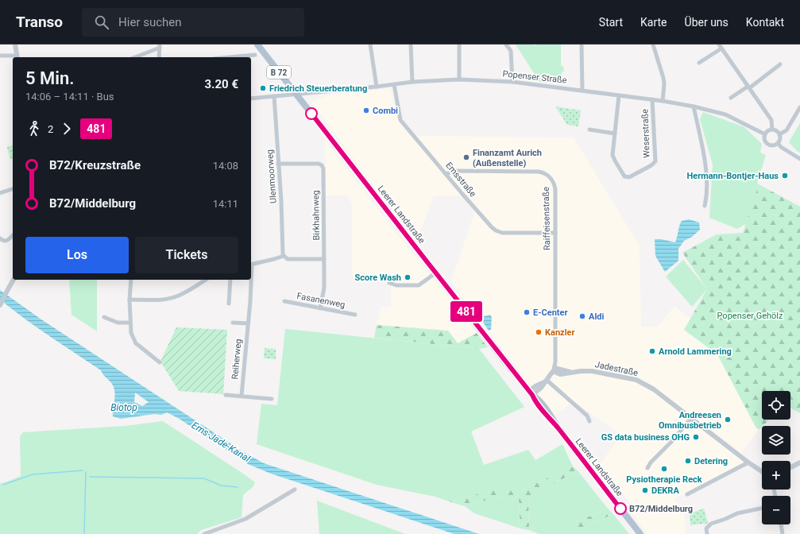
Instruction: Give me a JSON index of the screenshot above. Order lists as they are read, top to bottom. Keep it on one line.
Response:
{"streets":{"main road":["B 72","Leerer Landstraße"],"street":["Popenser Straße","Weserstraße","Ulenmoorweg","Emsstraße","Birkhahnweg","Raiffeisenstraße","Fasanenweg","Reiherweg","Jadestraße"]},"crossings":[["Popenser Straße","Weserstraße"],["Popenser Straße","Ulenmoorweg"],["Popenser Straße","Emsstraße"],["Popenser Straße","Leerer Landstraße"],["Ulenmoorweg","Birkhahnweg"],["Emsstraße","Raiffeisenstraße"],["Birkhahnweg","Fasanenweg"],["Raiffeisenstraße","Jadestraße"]],"water":["Biotop","Ems-Jade-Kanal"],"parks":["Popenser Gehölz"],"places":["Friedrich Steuerberatung","Combi","Finanzamt Aurich (Außenstelle)","Hermann-Bontjer-Haus","Score Wash","E-Center","Aldi","Kanzler","Arnold Lammering","Andreesen Omnibusbetrieb","GS data business OHG","Detering","Pysiotherapie Reck","DEKRA","B72/Middelburg"],"lines":["bus line 481"],"page":{"header":"Transo","search":"Hier suchen","nav":["Start","Karte","Über uns","Kontakt"],"on_map":"481","heading":["5 Min.","14:06 – 14:11 · Bus","3.20 €"],"legs":["2","481"],"list":[{"name":"B72/Kreuzstraße","value":"14:08"},{"name":"B72/Middelburg","value":"14:11"}],"buttons":["Los","Tickets"],"map_buttons":["+","−"]}}
